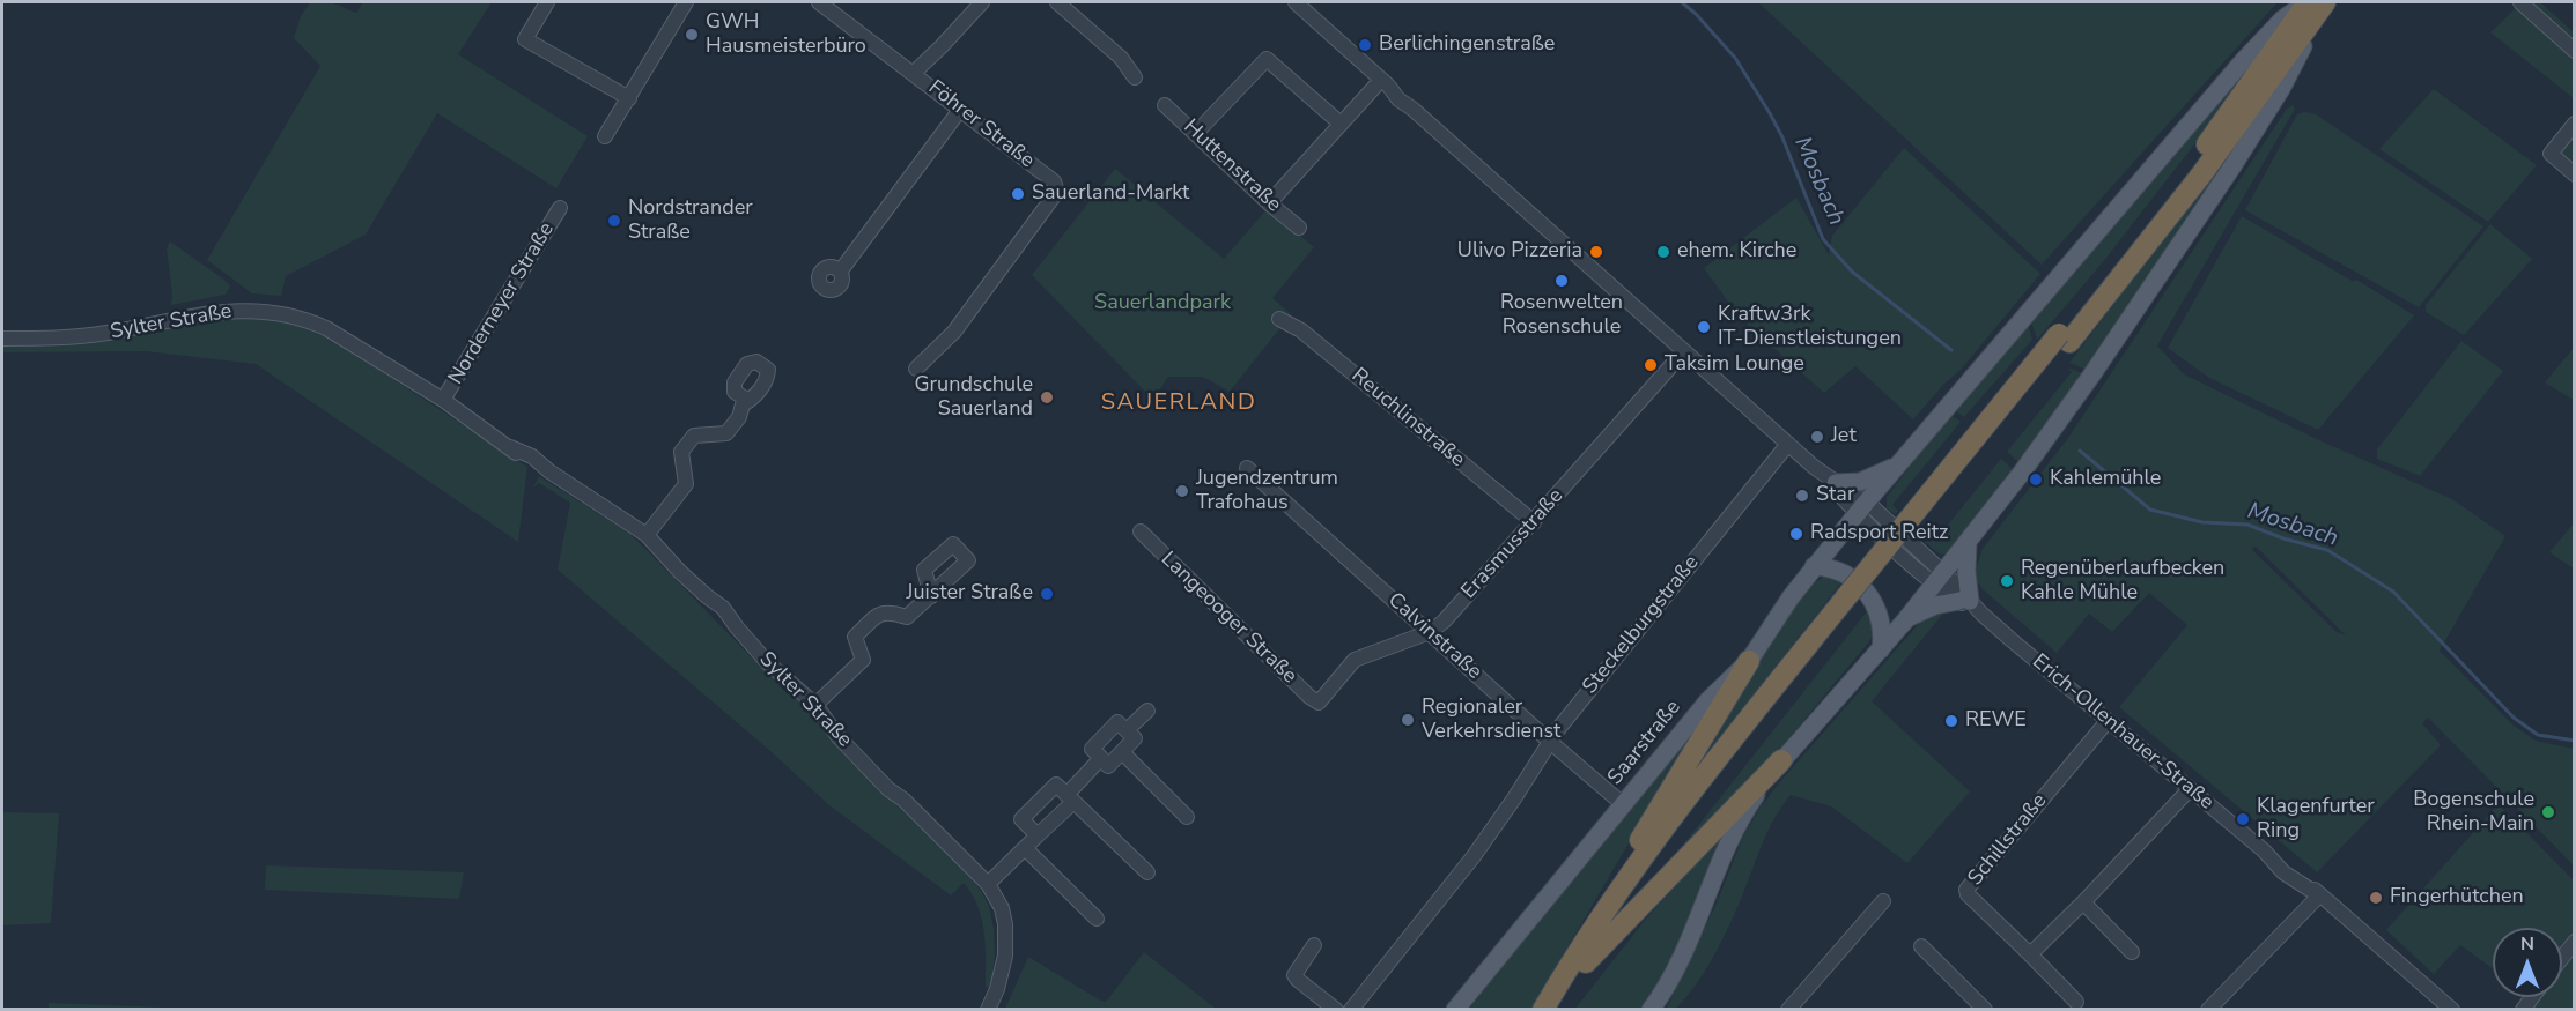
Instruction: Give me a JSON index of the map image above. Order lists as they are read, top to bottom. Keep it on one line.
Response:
{"streets":{"main road":["Saarstraße"],"street":["Föhrer Straße","Huttenstraße","Norderneyer Straße","Sylter Straße","Reuchlinstraße","Erasmusstraße","Langeooger Straße","Steckelburgstraße","Calvinstraße","Erich-Ollenhauer-Straße","Schillstraße"]},"crossings":[["Norderneyer Straße","Sylter Straße"],["Reuchlinstraße","Erasmusstraße"],["Erasmusstraße","Langeooger Straße"],["Erasmusstraße","Calvinstraße"],["Erasmusstraße","Erich-Ollenhauer-Straße"],["Steckelburgstraße","Calvinstraße"],["Steckelburgstraße","Erich-Ollenhauer-Straße"],["Calvinstraße","Saarstraße"],["Erich-Ollenhauer-Straße","Saarstraße"],["Erich-Ollenhauer-Straße","Schillstraße"]],"districts":["SAUERLAND"],"water":["Mosbach"],"parks":["Sauerlandpark"],"places":["GWH Hausmeisterbüro","Berlichingenstraße","Sauerland-Markt","Nordstrander Straße","Ulivo Pizzeria","ehem. Kirche","Rosenwelten Rosenschule","Kraftw3rk IT-Dienstleistungen","Taksim Lounge","Grundschule Sauerland","Jet","Kahlemühle","Jugendzentrum Trafohaus","Star","Radsport Reitz","Regenüberlaufbecken Kahle Mühle","Juister Straße","Regionaler Verkehrsdienst","REWE","Bogenschule Rhein-Main","Klagenfurter Ring","Fingerhütchen"],"north":"top"}
